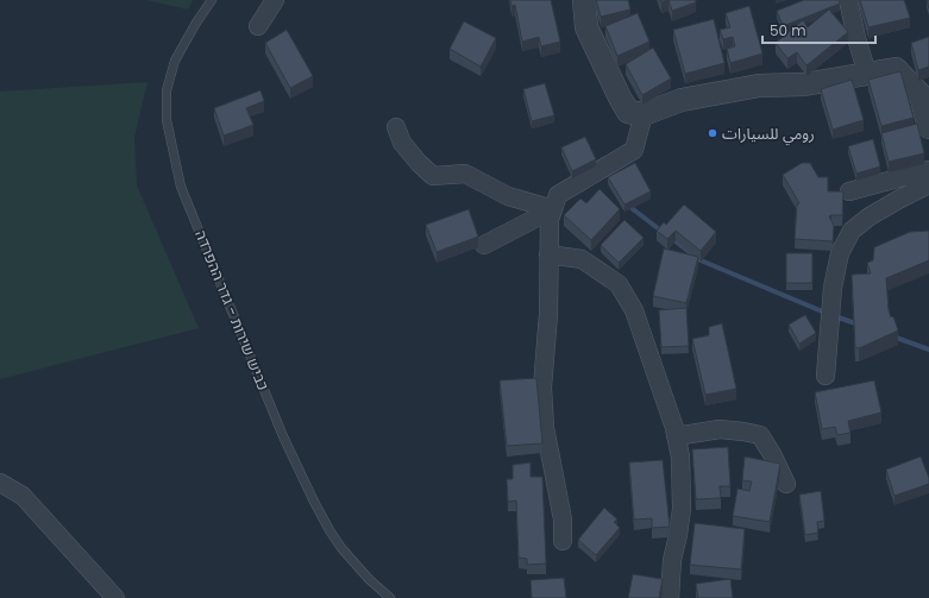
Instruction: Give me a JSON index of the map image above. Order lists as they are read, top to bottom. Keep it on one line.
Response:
{"streets":{"lane":["כביש שירות - גדר ההפרדה"]},"places":["رومي للسيارات"],"scale_bar":"50 m"}
